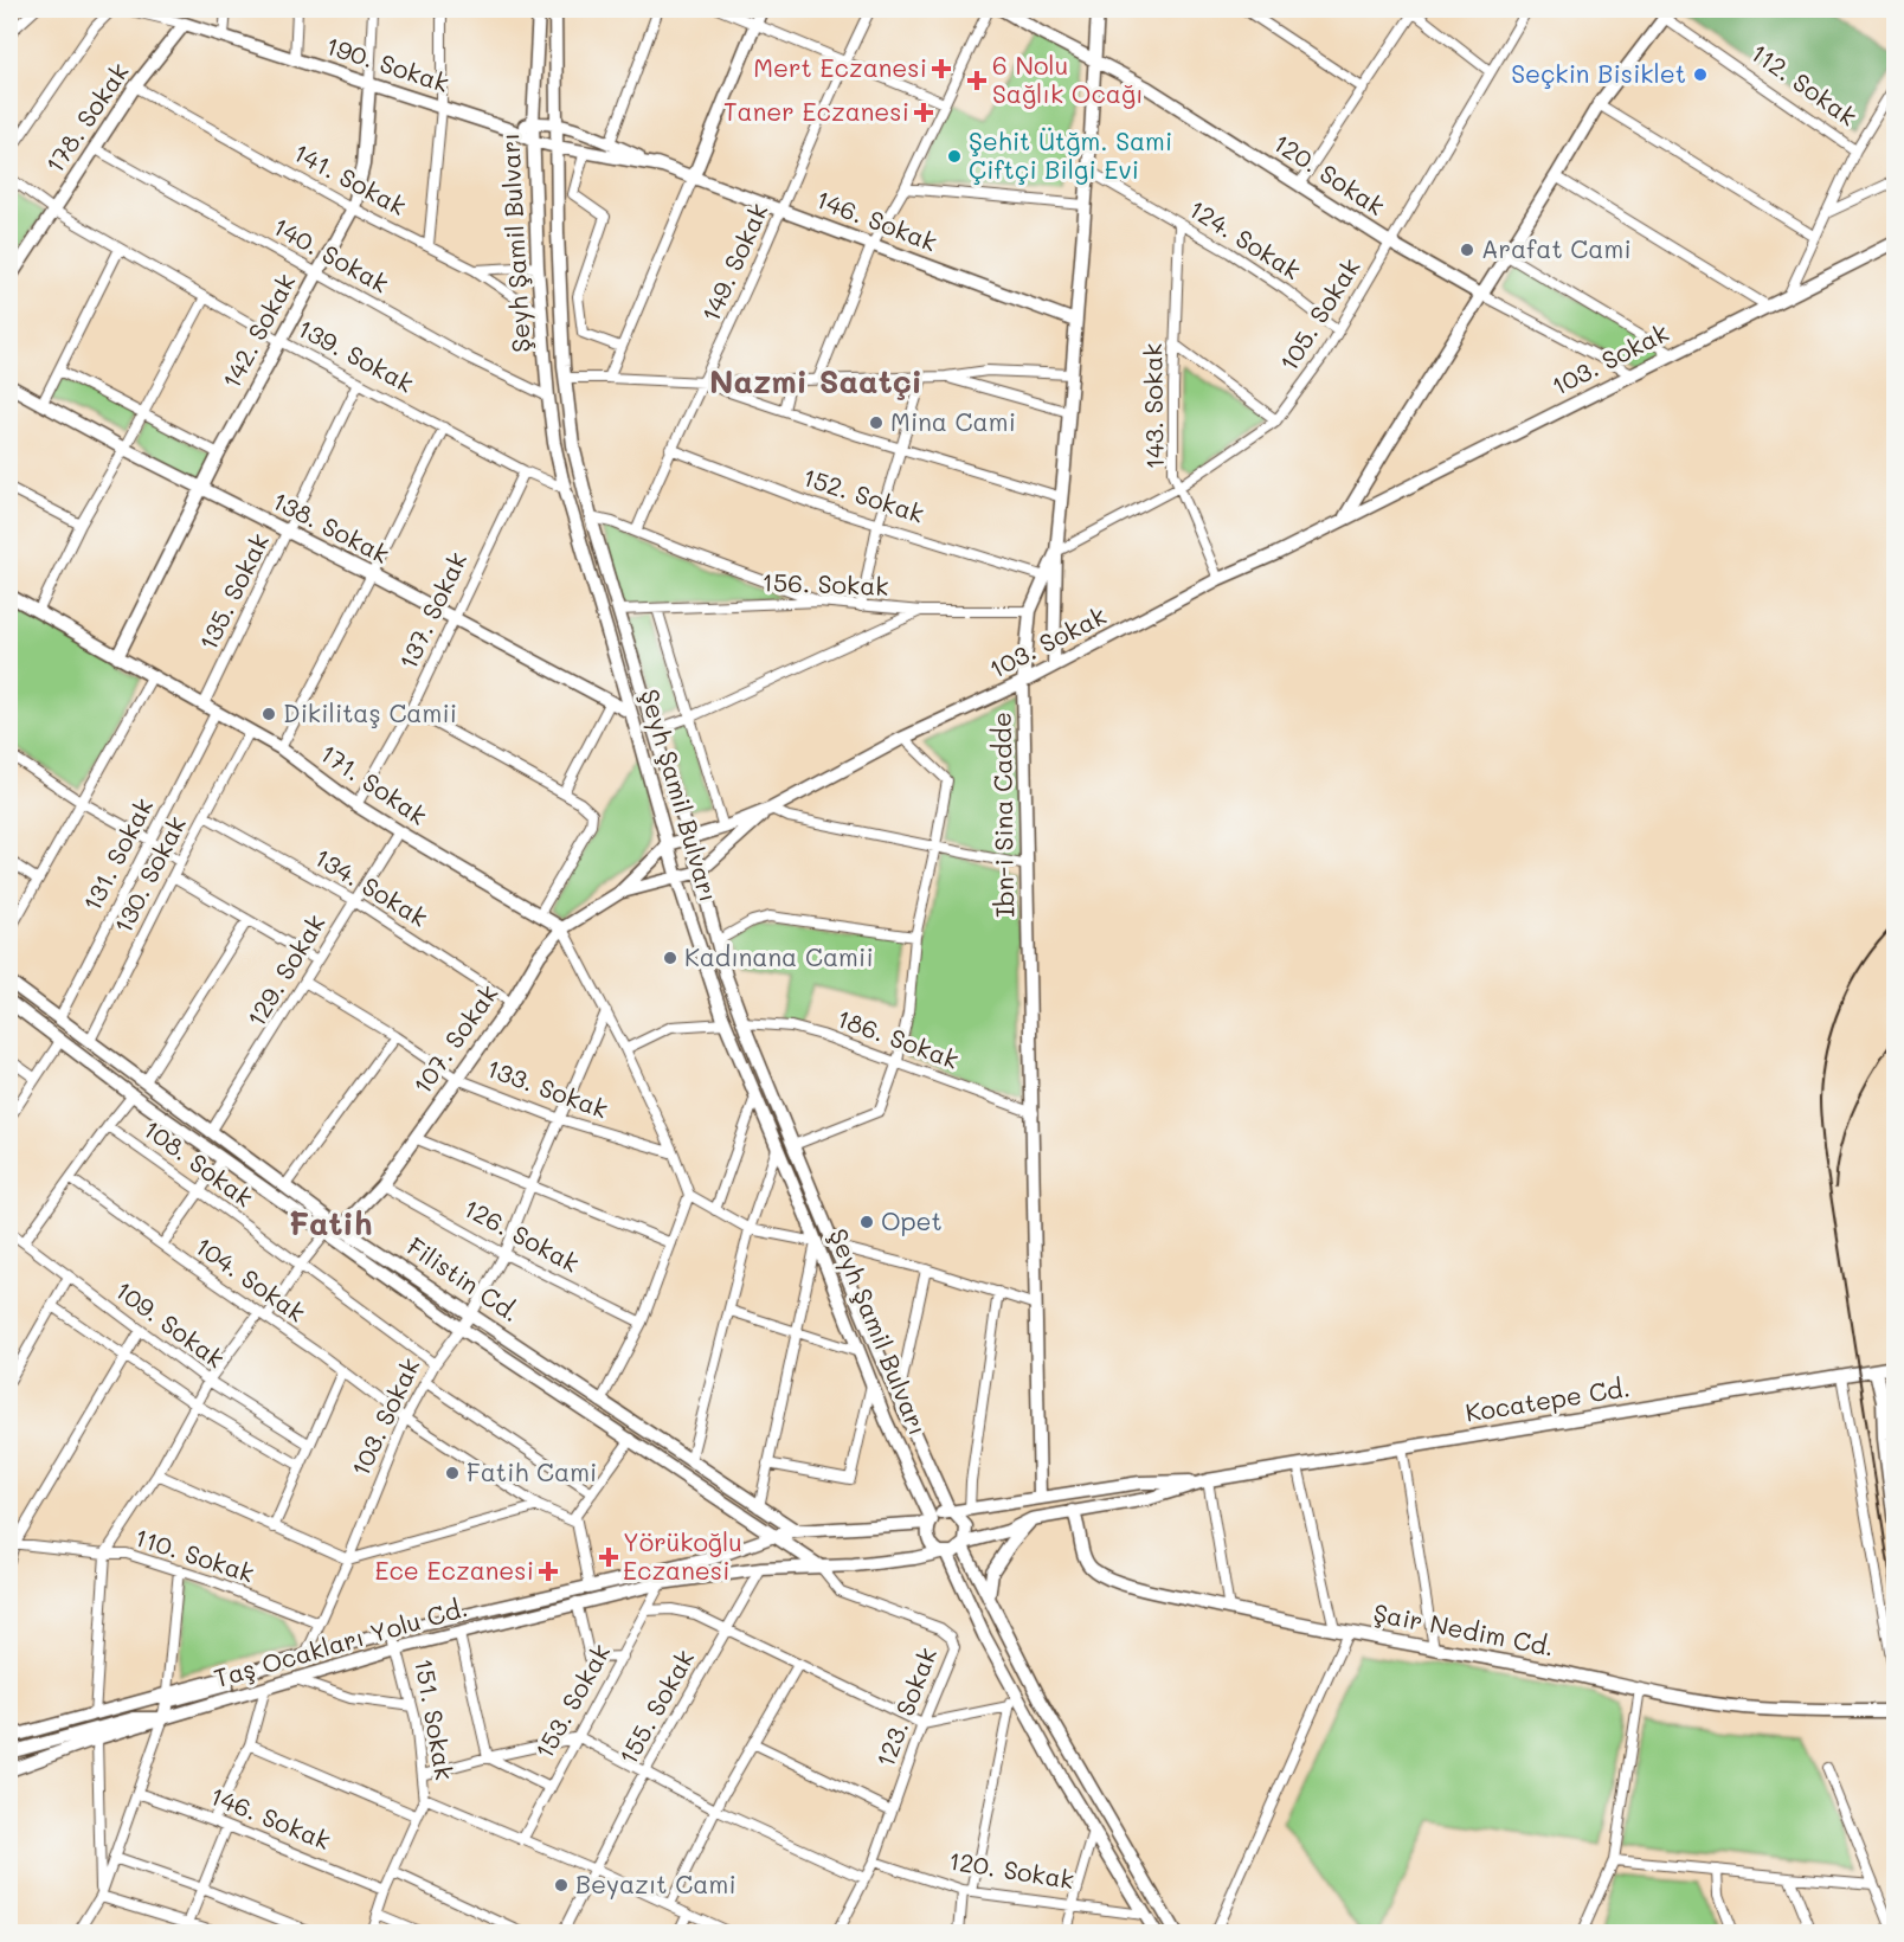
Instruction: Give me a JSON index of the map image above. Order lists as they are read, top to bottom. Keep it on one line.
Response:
{"streets":{"main road":["190. Sokak","178. Sokak","120. Sokak","146. Sokak","Şeyh Şamil Bulvarı","142. Sokak","103. Sokak","138. Sokak","171. Sokak","Ibn-i Sina Cadde","107. Sokak","Filistin Cd.","Kocatepe Cd.","Şair Nedim Cd.","Taş Ocakları Yolu Cd."],"street":["112. Sokak","141. Sokak","124. Sokak","140. Sokak","149. Sokak","105. Sokak","139. Sokak","143. Sokak","152. Sokak","156. Sokak","135. Sokak","137. Sokak","131. Sokak","130. Sokak","134. Sokak","129. Sokak","186. Sokak","133. Sokak","108. Sokak","126. Sokak","104. Sokak","109. Sokak","110. Sokak","153. Sokak","155. Sokak","123. Sokak","151. Sokak"]},"crossings":[["190. Sokak","178. Sokak"],["190. Sokak","146. Sokak"],["190. Sokak","Şeyh Şamil Bulvarı"],["190. Sokak","142. Sokak"],["178. Sokak","141. Sokak"],["178. Sokak","140. Sokak"],["178. Sokak","139. Sokak"],["120. Sokak","Şeyh Şamil Bulvarı"],["120. Sokak","105. Sokak"],["120. Sokak","103. Sokak"],["120. Sokak","Ibn-i Sina Cadde"],["120. Sokak","123. Sokak"],["141. Sokak","Şeyh Şamil Bulvarı"],["141. Sokak","142. Sokak"],["146. Sokak","Şeyh Şamil Bulvarı"],["146. Sokak","149. Sokak"],["146. Sokak","Ibn-i Sina Cadde"],["146. Sokak","151. Sokak"],["124. Sokak","105. Sokak"],["124. Sokak","143. Sokak"],["124. Sokak","Ibn-i Sina Cadde"],["Şeyh Şamil Bulvarı","140. Sokak"],["Şeyh Şamil Bulvarı","139. Sokak"],["Şeyh Şamil Bulvarı","103. Sokak"],["Şeyh Şamil Bulvarı","138. Sokak"],["Şeyh Şamil Bulvarı","156. Sokak"],["Şeyh Şamil Bulvarı","186. Sokak"],["Şeyh Şamil Bulvarı","Kocatepe Cd."],["Şeyh Şamil Bulvarı","Taş Ocakları Yolu Cd."],["140. Sokak","142. Sokak"],["149. Sokak","152. Sokak"],["105. Sokak","143. Sokak"],["105. Sokak","Ibn-i Sina Cadde"],["142. Sokak","139. Sokak"],["142. Sokak","138. Sokak"],["142. Sokak","171. Sokak"],["139. Sokak","135. Sokak"],["139. Sokak","137. Sokak"],["103. Sokak","143. Sokak"],["103. Sokak","Ibn-i Sina Cadde"],["103. Sokak","107. Sokak"],["103. Sokak","133. Sokak"],["103. Sokak","108. Sokak"],["103. Sokak","126. Sokak"],["103. Sokak","104. Sokak"],["103. Sokak","Filistin Cd."],["103. Sokak","110. Sokak"],["103. Sokak","Taş Ocakları Yolu Cd."],["152. Sokak","Ibn-i Sina Cadde"],["138. Sokak","135. Sokak"],["138. Sokak","137. Sokak"],["156. Sokak","Ibn-i Sina Cadde"],["135. Sokak","171. Sokak"],["137. Sokak","171. Sokak"],["171. Sokak","131. Sokak"],["171. Sokak","130. Sokak"],["171. Sokak","129. Sokak"],["171. Sokak","107. Sokak"],["Ibn-i Sina Cadde","186. Sokak"],["Ibn-i Sina Cadde","Kocatepe Cd."],["131. Sokak","Filistin Cd."],["130. Sokak","134. Sokak"],["130. Sokak","Filistin Cd."],["134. Sokak","129. Sokak"],["134. Sokak","107. Sokak"],["129. Sokak","133. Sokak"],["129. Sokak","Filistin Cd."],["107. Sokak","133. Sokak"],["107. Sokak","126. Sokak"],["107. Sokak","Filistin Cd."],["Filistin Cd.","Taş Ocakları Yolu Cd."],["Filistin Cd.","123. Sokak"],["Kocatepe Cd.","Şair Nedim Cd."],["Kocatepe Cd.","Taş Ocakları Yolu Cd."],["Taş Ocakları Yolu Cd.","153. Sokak"],["Taş Ocakları Yolu Cd.","155. Sokak"],["Taş Ocakları Yolu Cd.","123. Sokak"],["Taş Ocakları Yolu Cd.","151. Sokak"]],"districts":["Nazmi Saatçi","Fatih"],"places":{"health":["Mert Eczanesi","6 Nolu Sağlık Ocağı","Taner Eczanesi","Yörükoğlu Eczanesi","Ece Eczanesi"],"other":["Seçkin Bisiklet","Şehit Ütğm. Sami Çiftçi Bilgi Evi","Arafat Cami","Mina Cami","Dikilitaş Camii","Kadınana Camii","Opet","Fatih Cami","Beyazıt Cami"]}}
